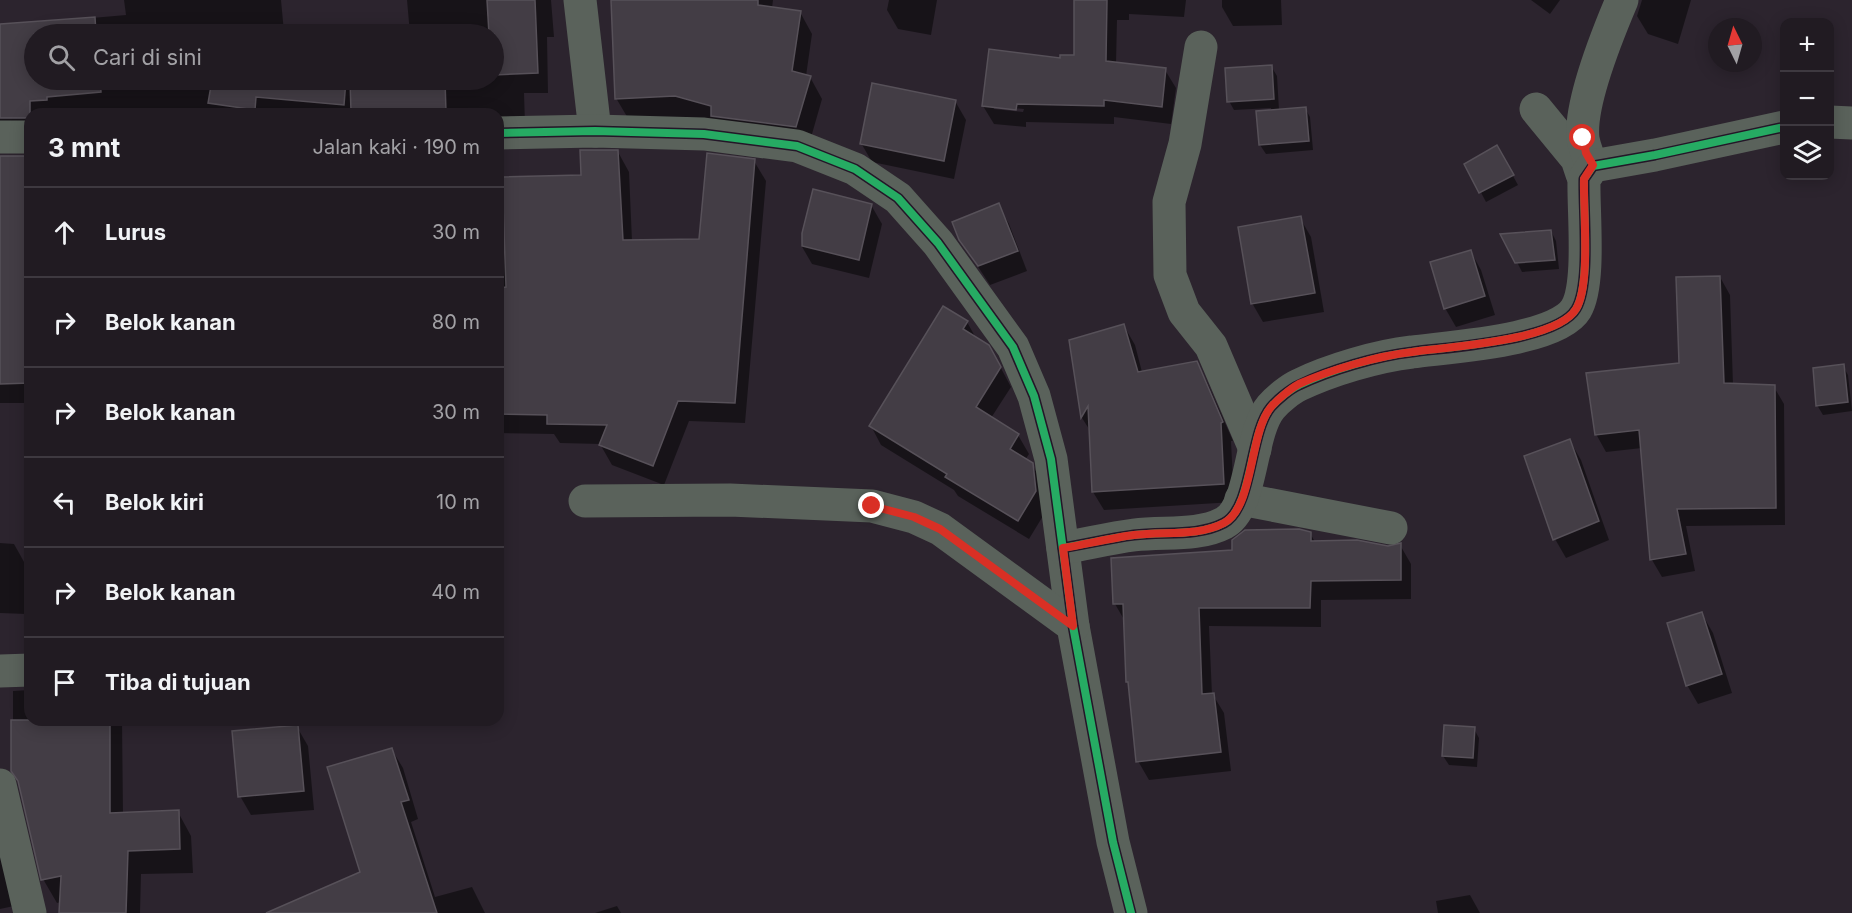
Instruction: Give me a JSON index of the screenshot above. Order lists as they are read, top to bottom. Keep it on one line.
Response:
{"north":"top","page":{"map_buttons":["+","−"],"search":"Cari di sini","heading":["3 mnt","Jalan kaki · 190 m"],"list":[["Lurus","30 m"],["Belok kanan","80 m"],["Belok kanan","30 m"],["Belok kiri","10 m"],["Belok kanan","40 m"],"Tiba di tujuan"]}}
